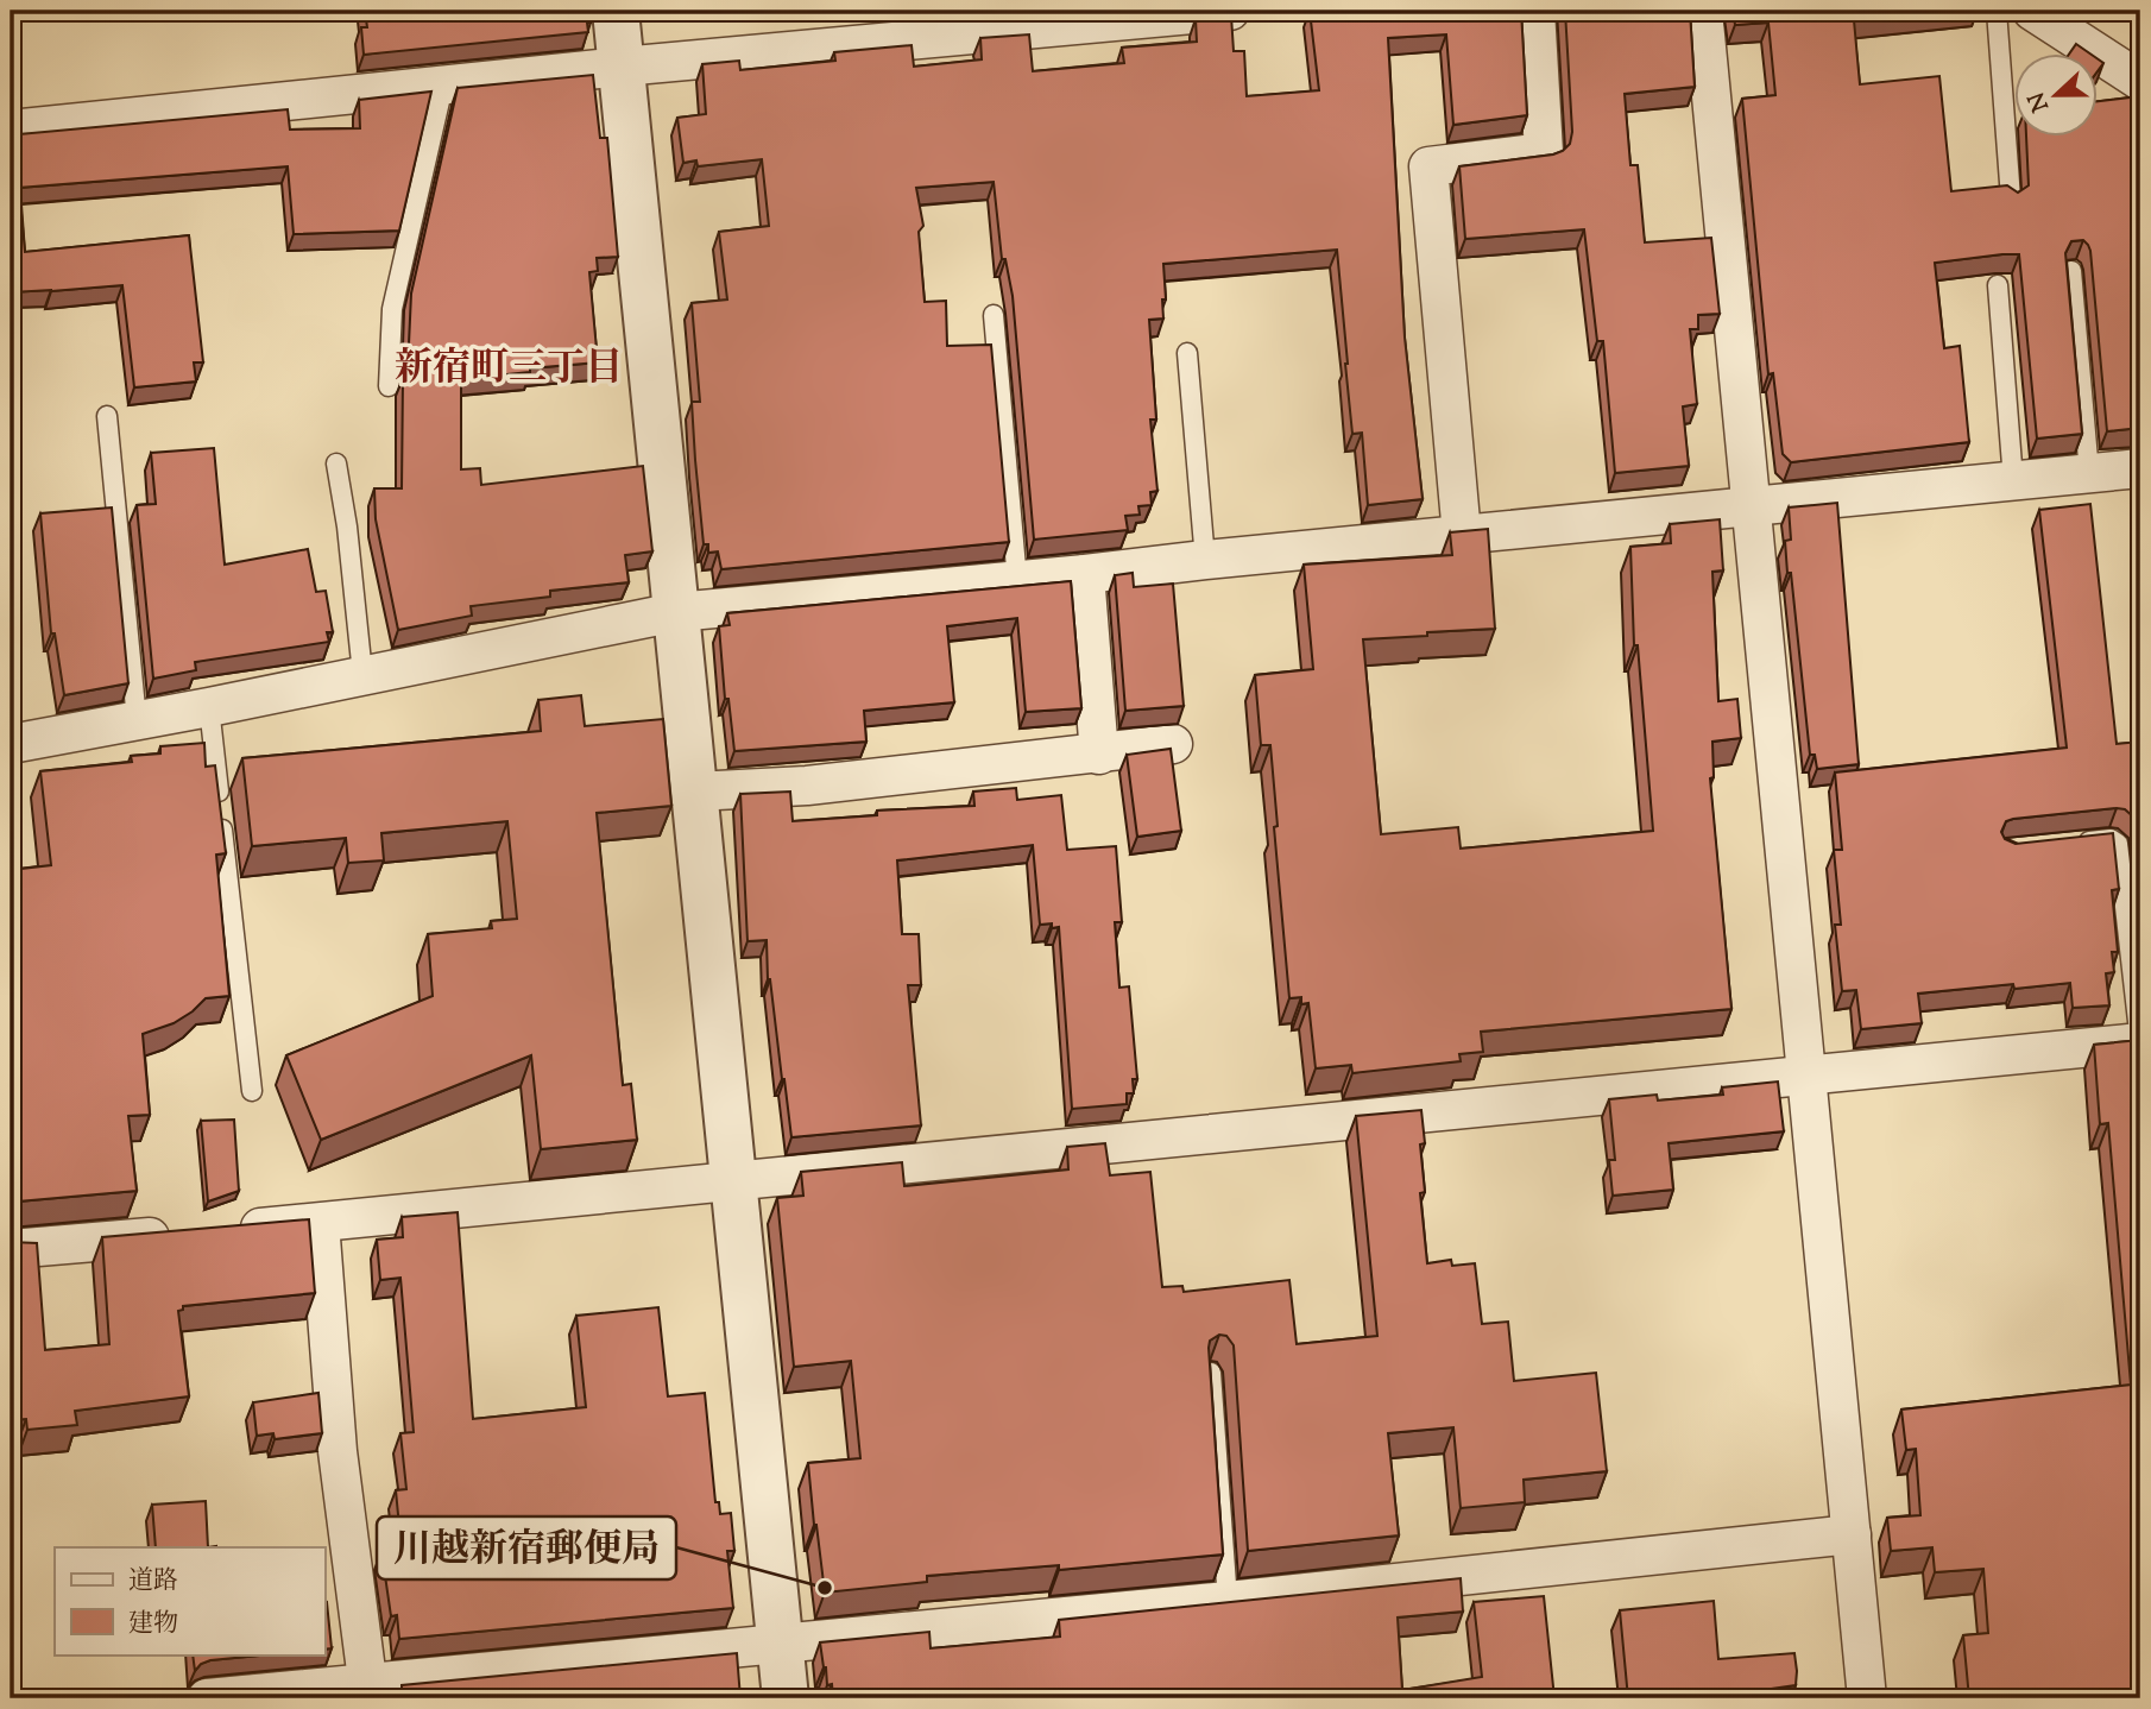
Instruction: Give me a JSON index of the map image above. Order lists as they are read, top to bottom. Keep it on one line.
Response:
{"districts":["新宿町三丁目"],"places":["川越新宿郵便局"],"legend":["道路","建物"],"north":"left"}
